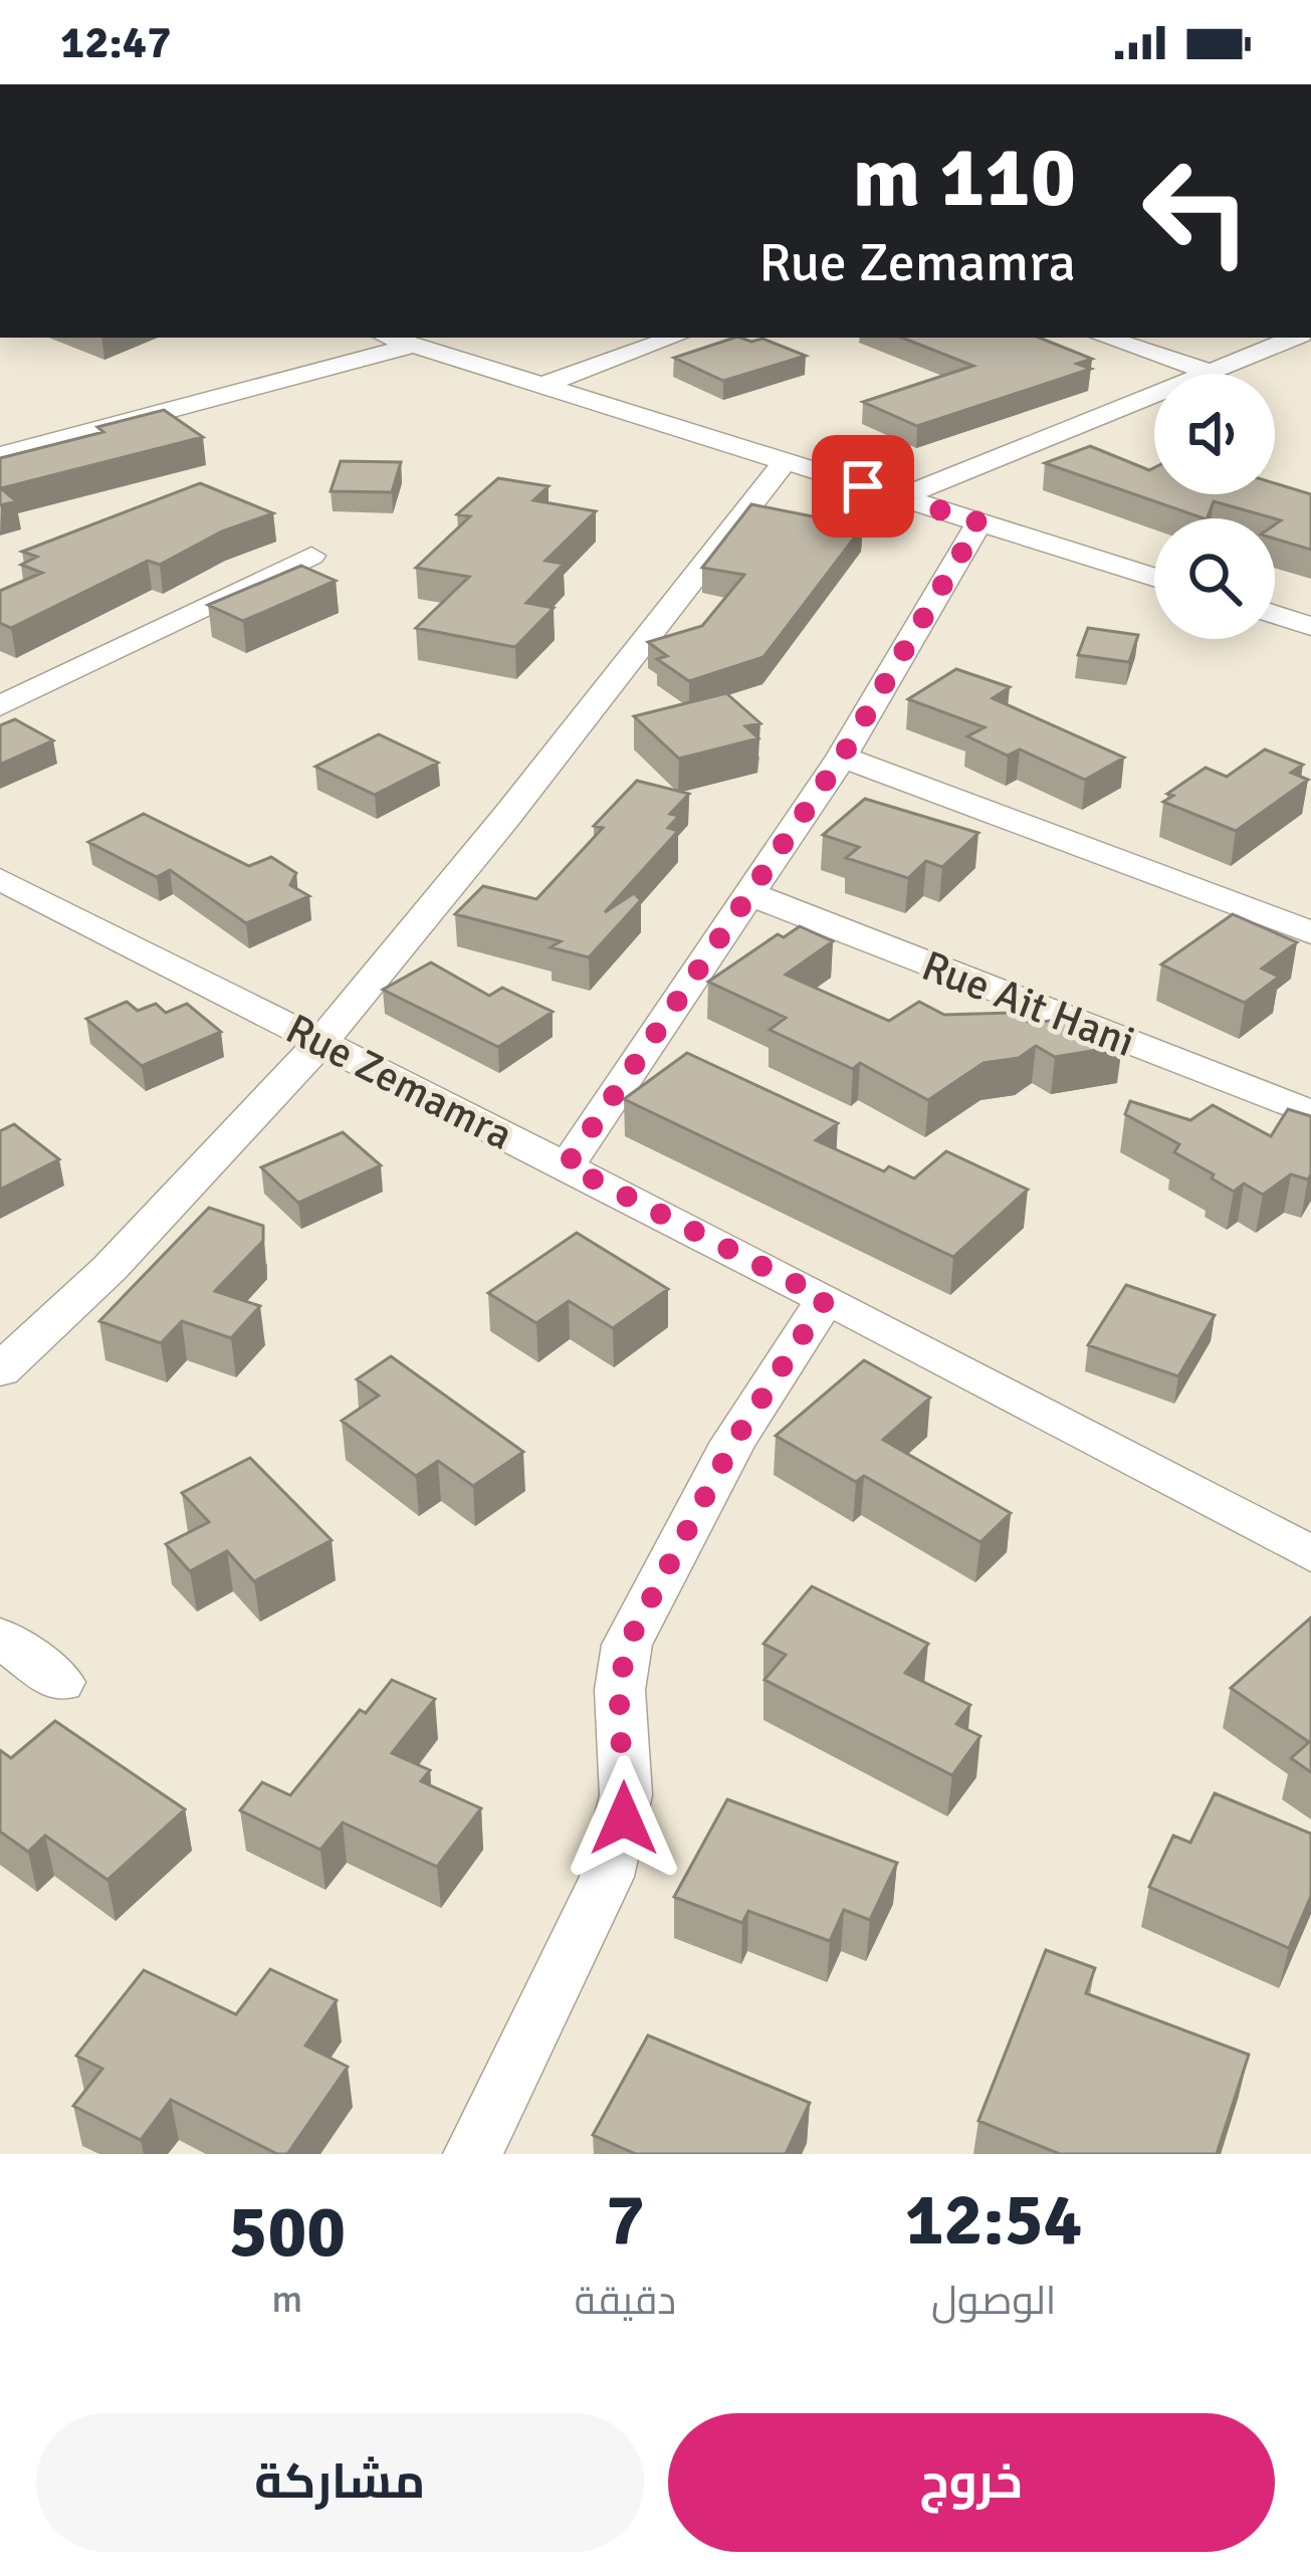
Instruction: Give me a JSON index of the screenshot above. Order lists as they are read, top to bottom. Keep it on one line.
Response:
{"streets":{"street":["Rue Ait Hani","Rue Zemamra"]},"page":{"status":"12:47","turn":["110 m","Rue Zemamra"],"eta":["12:54","الوصول","7","دقيقة","500","m"],"buttons":["خروج","مشاركة"]}}
